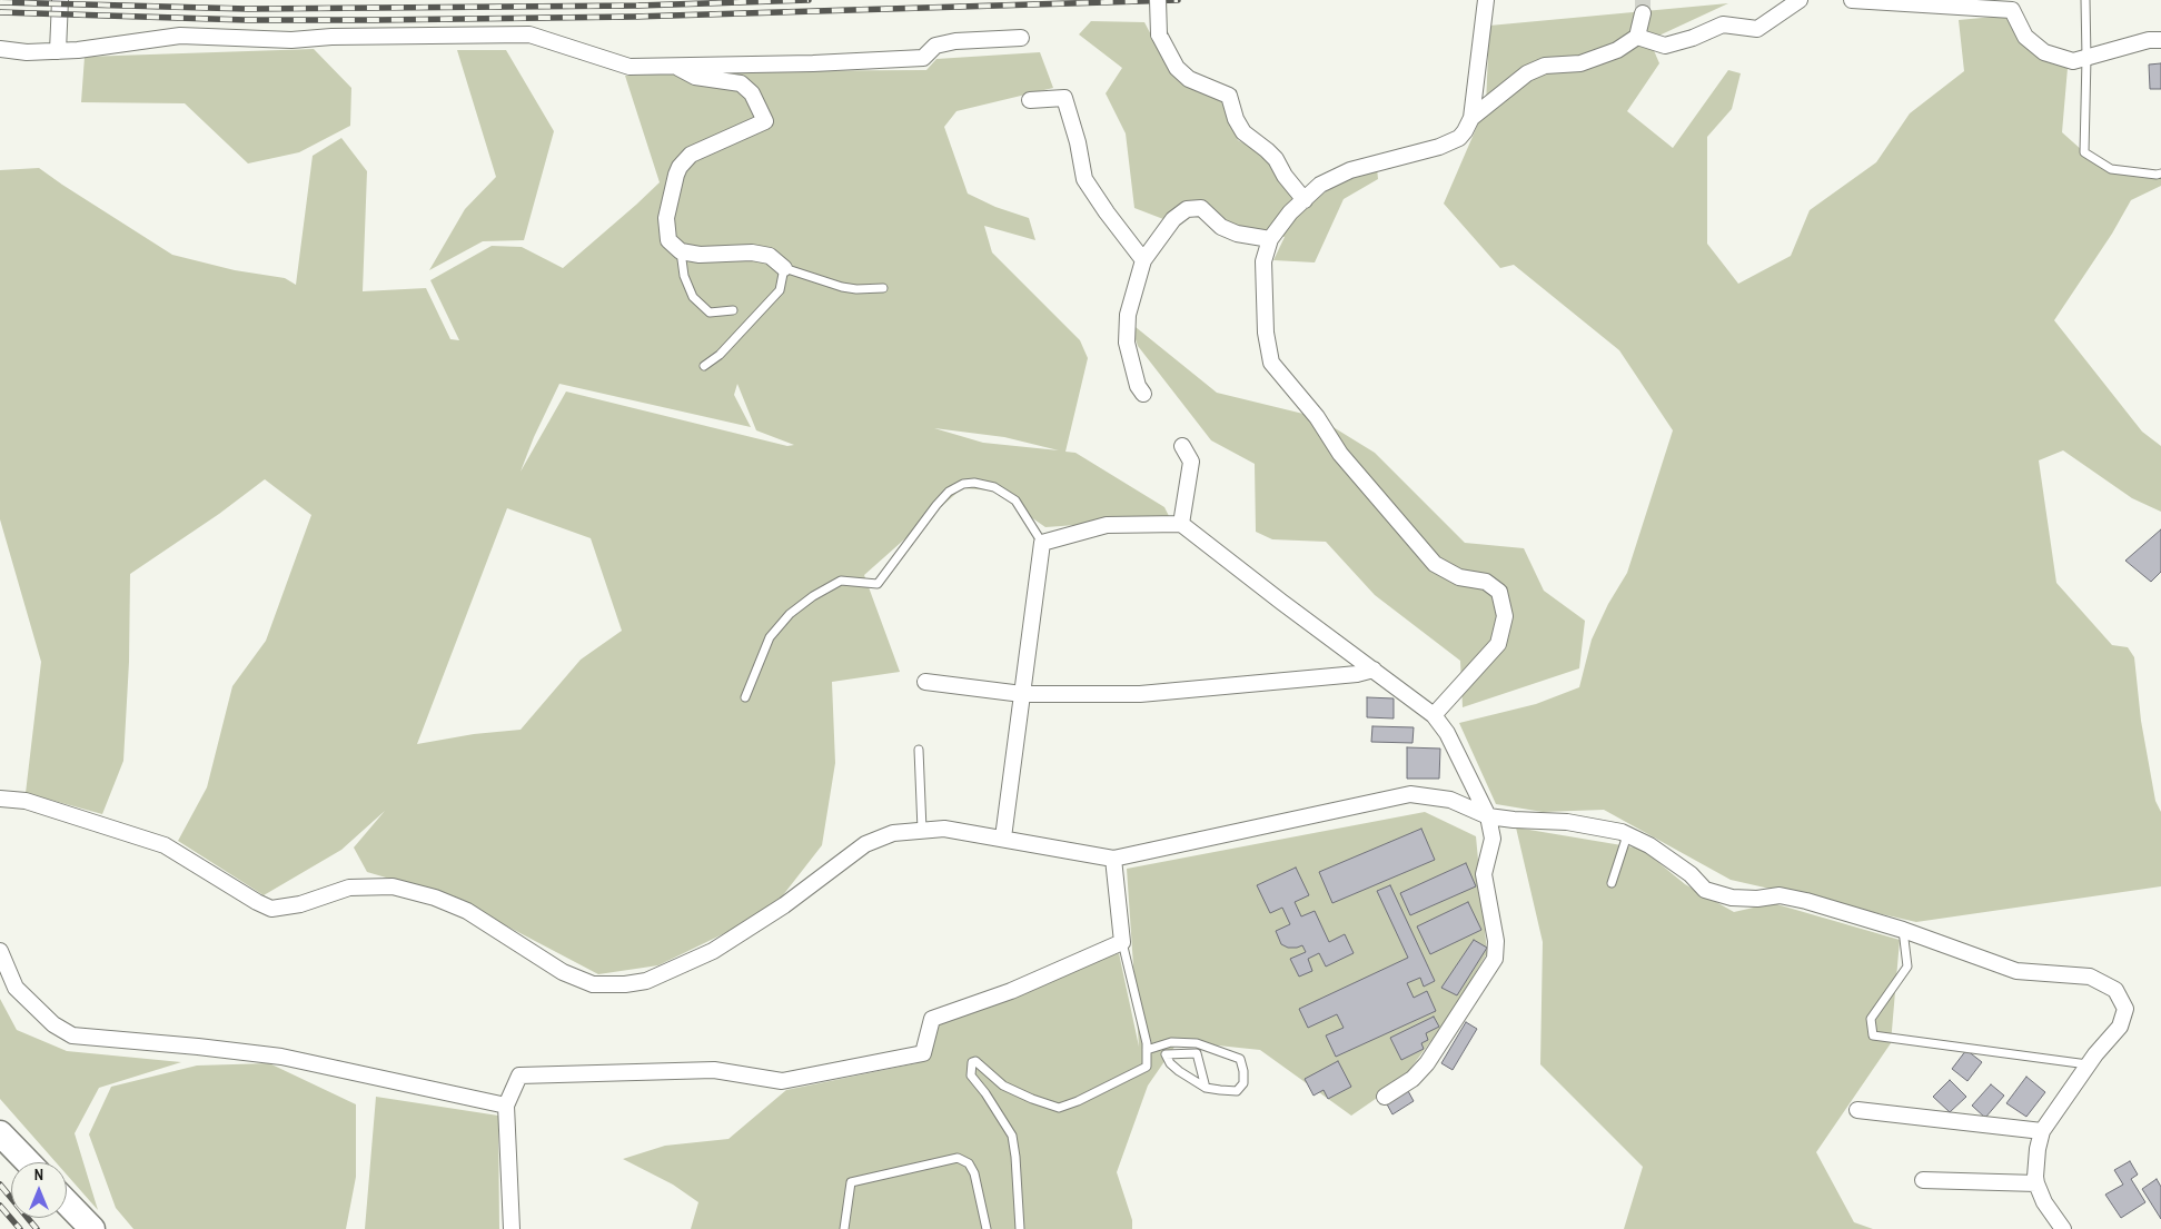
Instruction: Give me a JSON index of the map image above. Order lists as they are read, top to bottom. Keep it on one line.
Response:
{"north":"top"}
